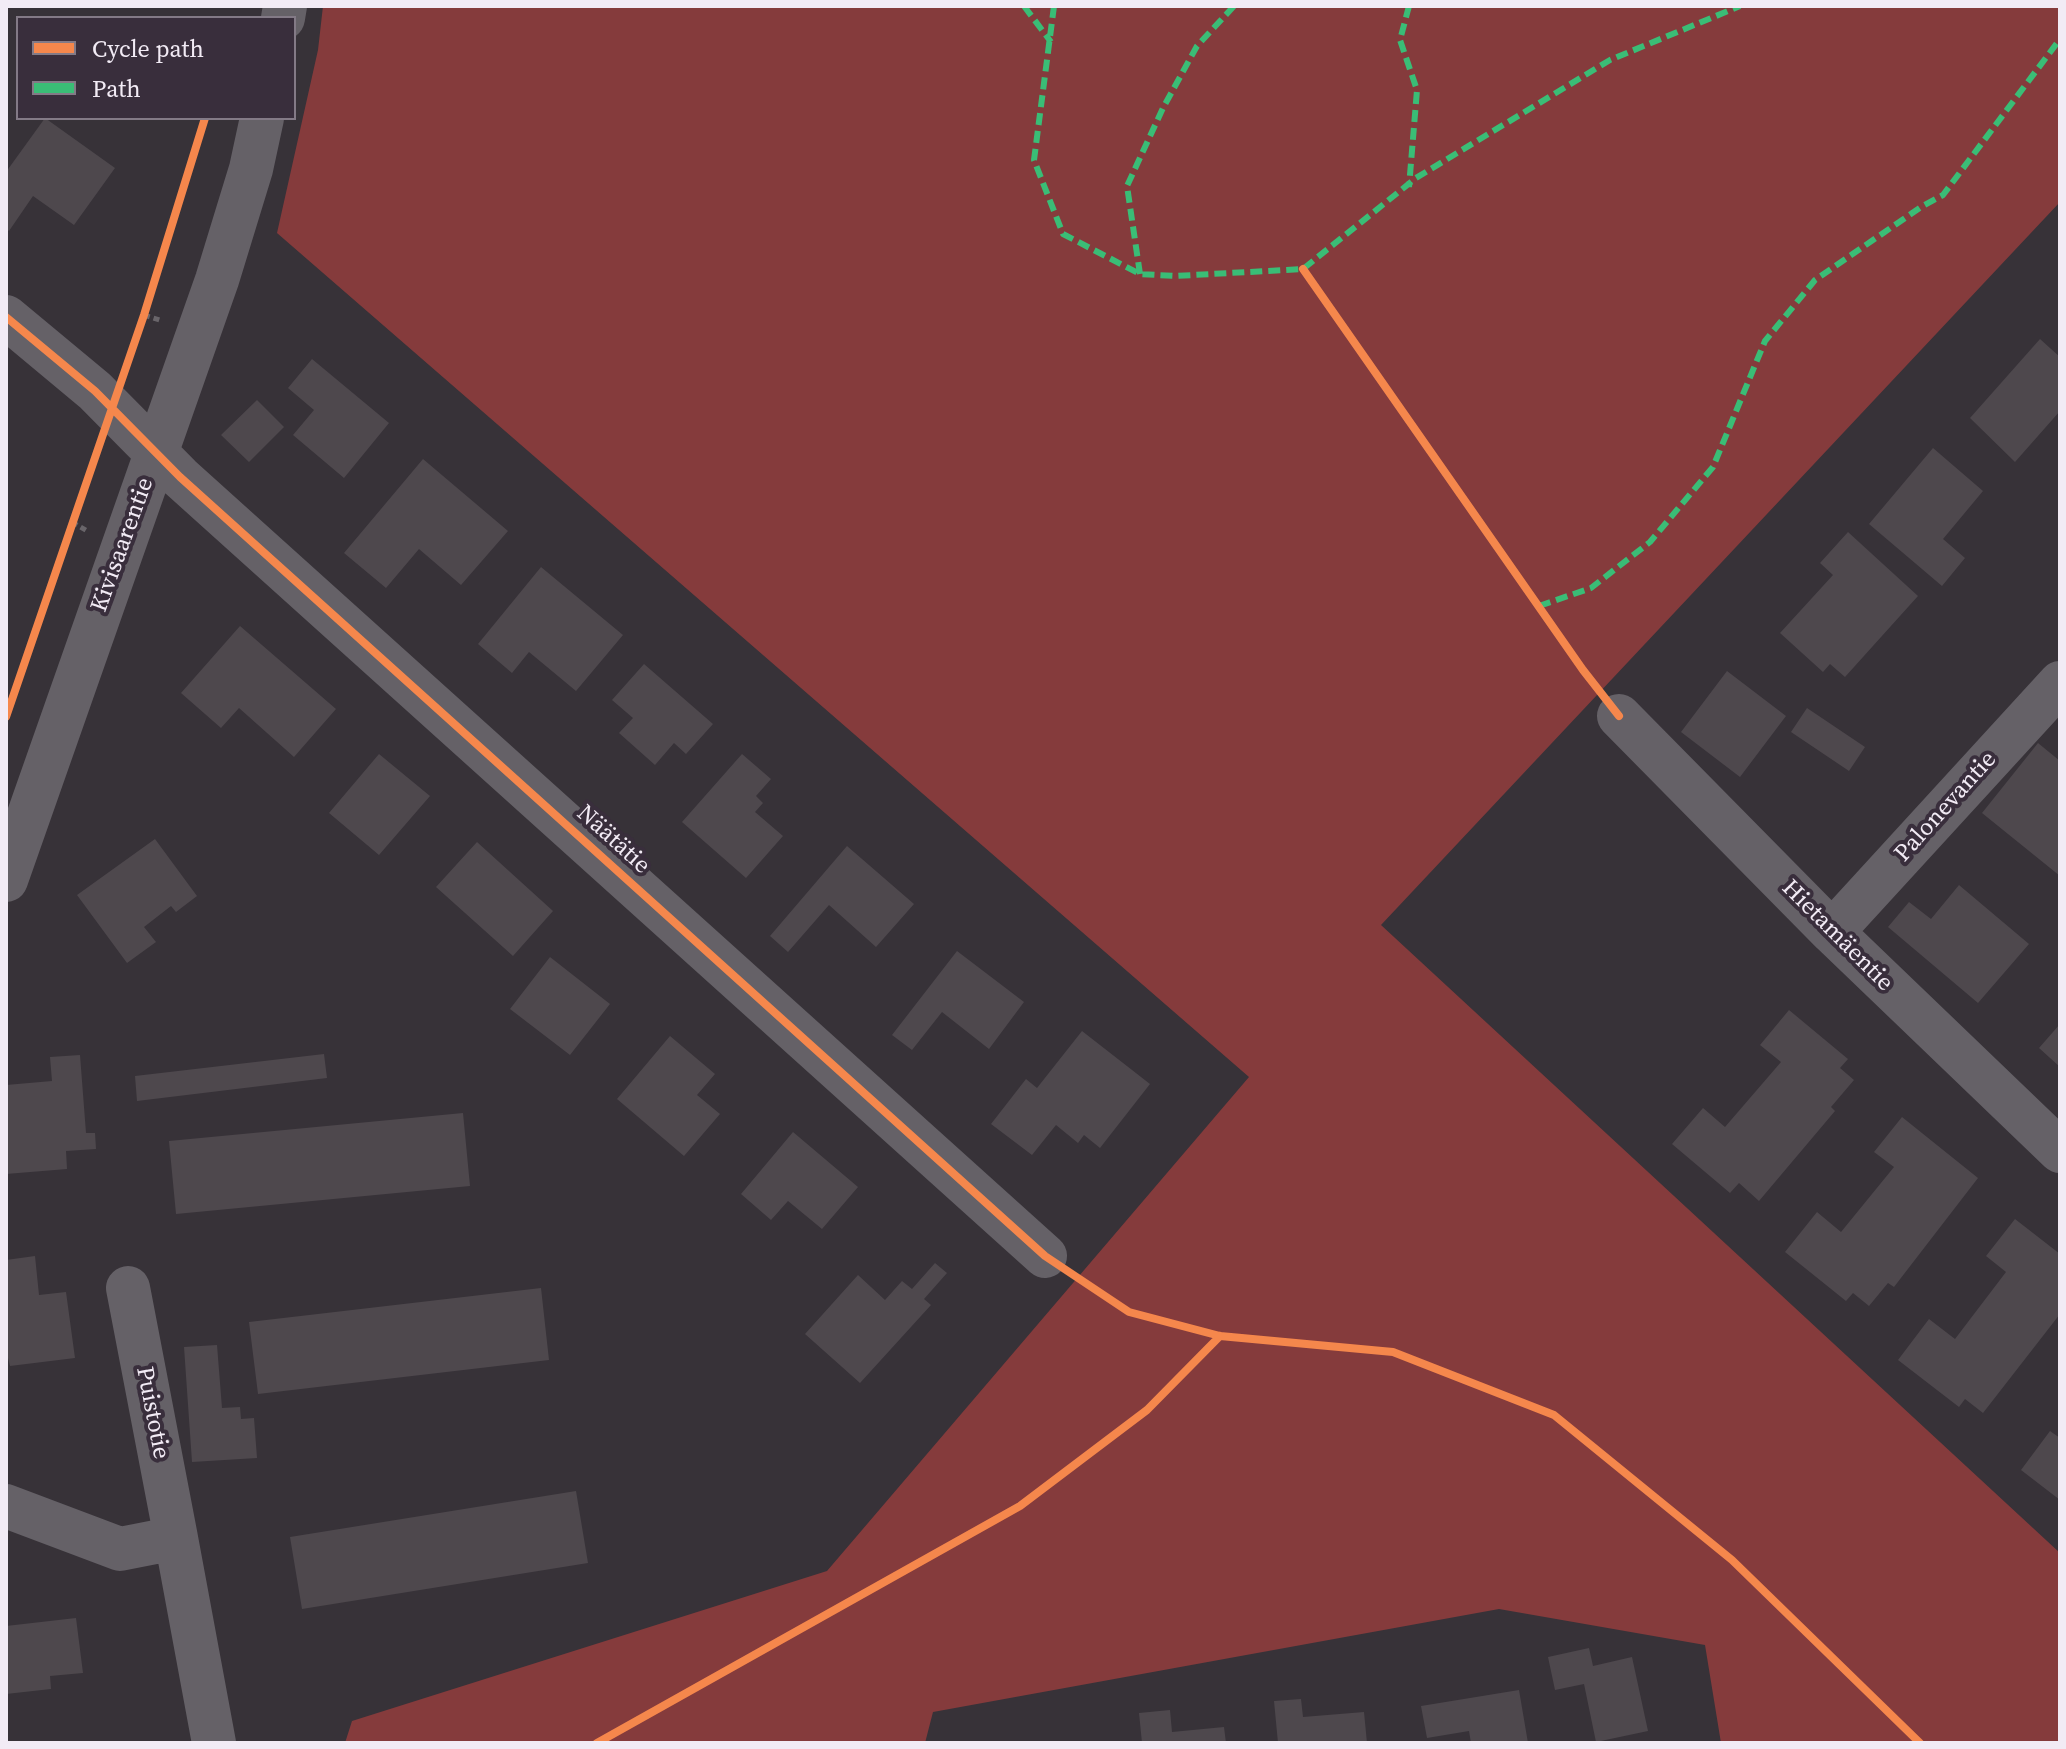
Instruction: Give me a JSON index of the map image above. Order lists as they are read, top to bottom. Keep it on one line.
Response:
{"streets":{"street":["Kivisaarentie","Palonevantie","Näätätie","Hietamäentie","Puistotie"]},"crossings":[["Kivisaarentie","Näätätie"],["Palonevantie","Hietamäentie"]],"legend":["Cycle path","Path"]}
